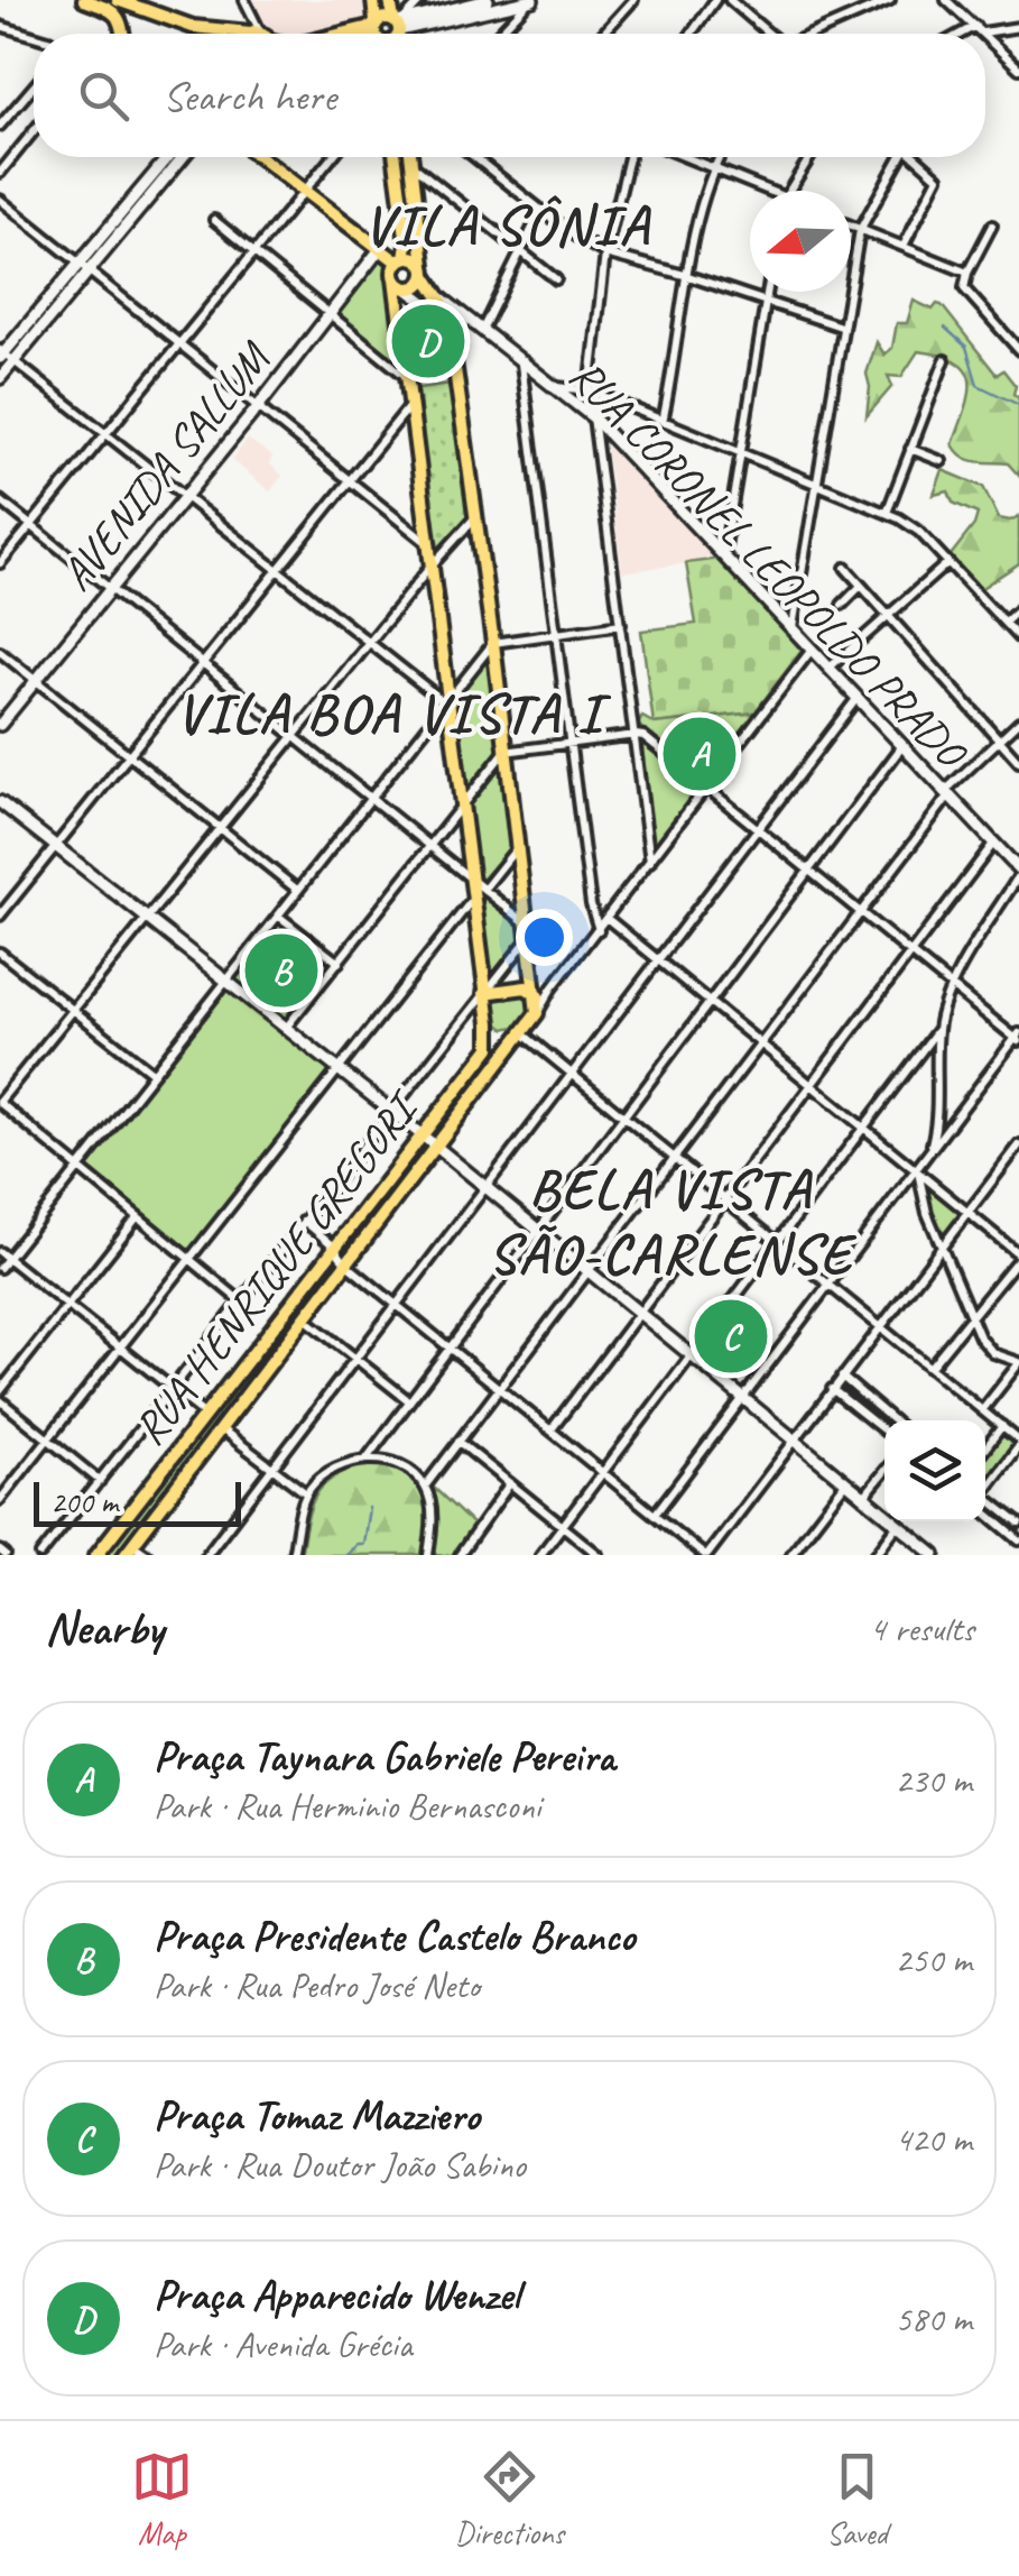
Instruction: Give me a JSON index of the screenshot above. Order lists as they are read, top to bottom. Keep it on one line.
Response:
{"streets":{"main road":["RUA HENRIQUE GREGORI"],"street":["AVENIDA SALLUM","RUA CORONEL LEOPOLDO PRADO"]},"districts":["VILA SÔNIA","VILA BOA VISTA I","BELA VISTA SÃO-CARLENSE"],"scale_bar":"200 m","north":"left","page":{"search":"Search here","pins":["D","A","B","C"],"scale":"200 m","heading":["Nearby","4 results"],"list":[{"mark":"A","name":"Praça Taynara Gabriele Pereira","note":"Park · Rua Herminio Bernasconi","value":"230 m"},{"mark":"B","name":"Praça Presidente Castelo Branco","note":"Park · Rua Pedro José Neto","value":"250 m"},{"mark":"C","name":"Praça Tomaz Mazziero","note":"Park · Rua Doutor João Sabino","value":"420 m"},{"mark":"D","name":"Praça Apparecido Wenzel","note":"Park · Avenida Grécia","value":"580 m"}],"nav":["Map","Directions","Saved"]}}
